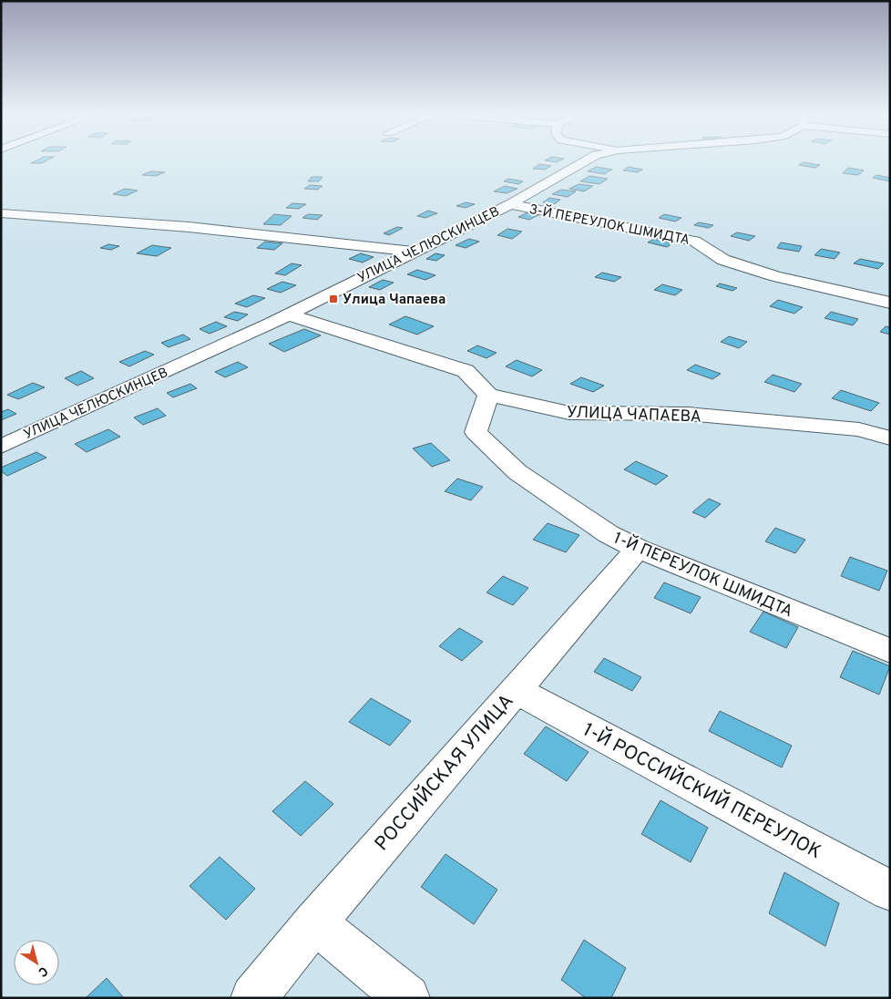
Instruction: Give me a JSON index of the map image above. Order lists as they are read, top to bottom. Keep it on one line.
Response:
{"streets":{"street":["3-Й ПЕРЕУЛОК ШМИДТА","УЛИЦА ЧЕЛЮСКИНЦЕВ","УЛИЦА ЧАПАЕВА","1-Й ПЕРЕУЛОК ШМИДТА","РОССИЙСКАЯ УЛИЦА","1-Й РОССИЙСКИЙ ПЕРЕУЛОК"]},"crossings":[["3-Й ПЕРЕУЛОК ШМИДТА","УЛИЦА ЧЕЛЮСКИНЦЕВ"],["УЛИЦА ЧАПАЕВА","1-Й ПЕРЕУЛОК ШМИДТА"],["1-Й ПЕРЕУЛОК ШМИДТА","РОССИЙСКАЯ УЛИЦА"],["РОССИЙСКАЯ УЛИЦА","1-Й РОССИЙСКИЙ ПЕРЕУЛОК"]],"places":{"transit":["Улица Чапаева"]},"north":"bottom right"}
